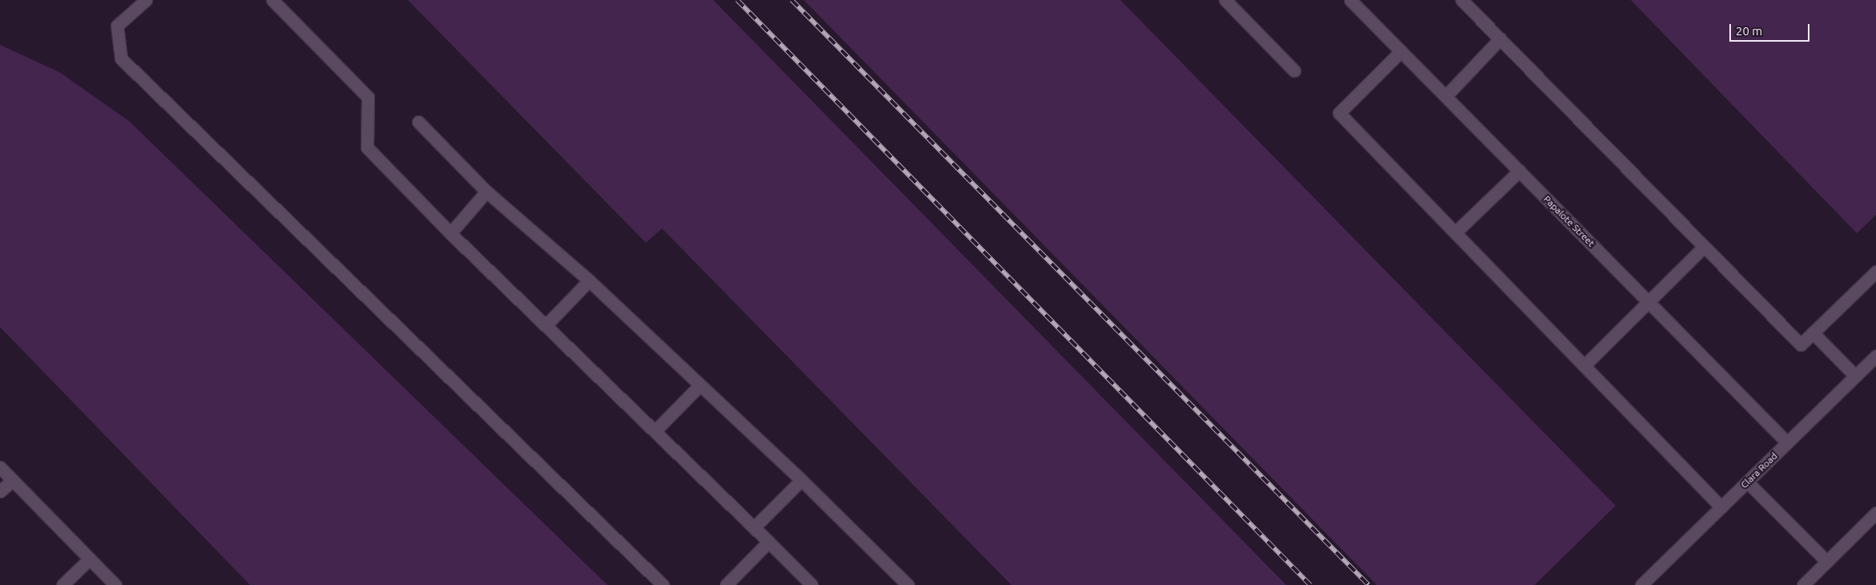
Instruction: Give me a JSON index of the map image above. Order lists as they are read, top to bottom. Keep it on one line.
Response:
{"streets":{"street":["Papalote Street","Clara Road"]},"crossings":[["Papalote Street","Clara Road"]],"scale_bar":"20 m"}
